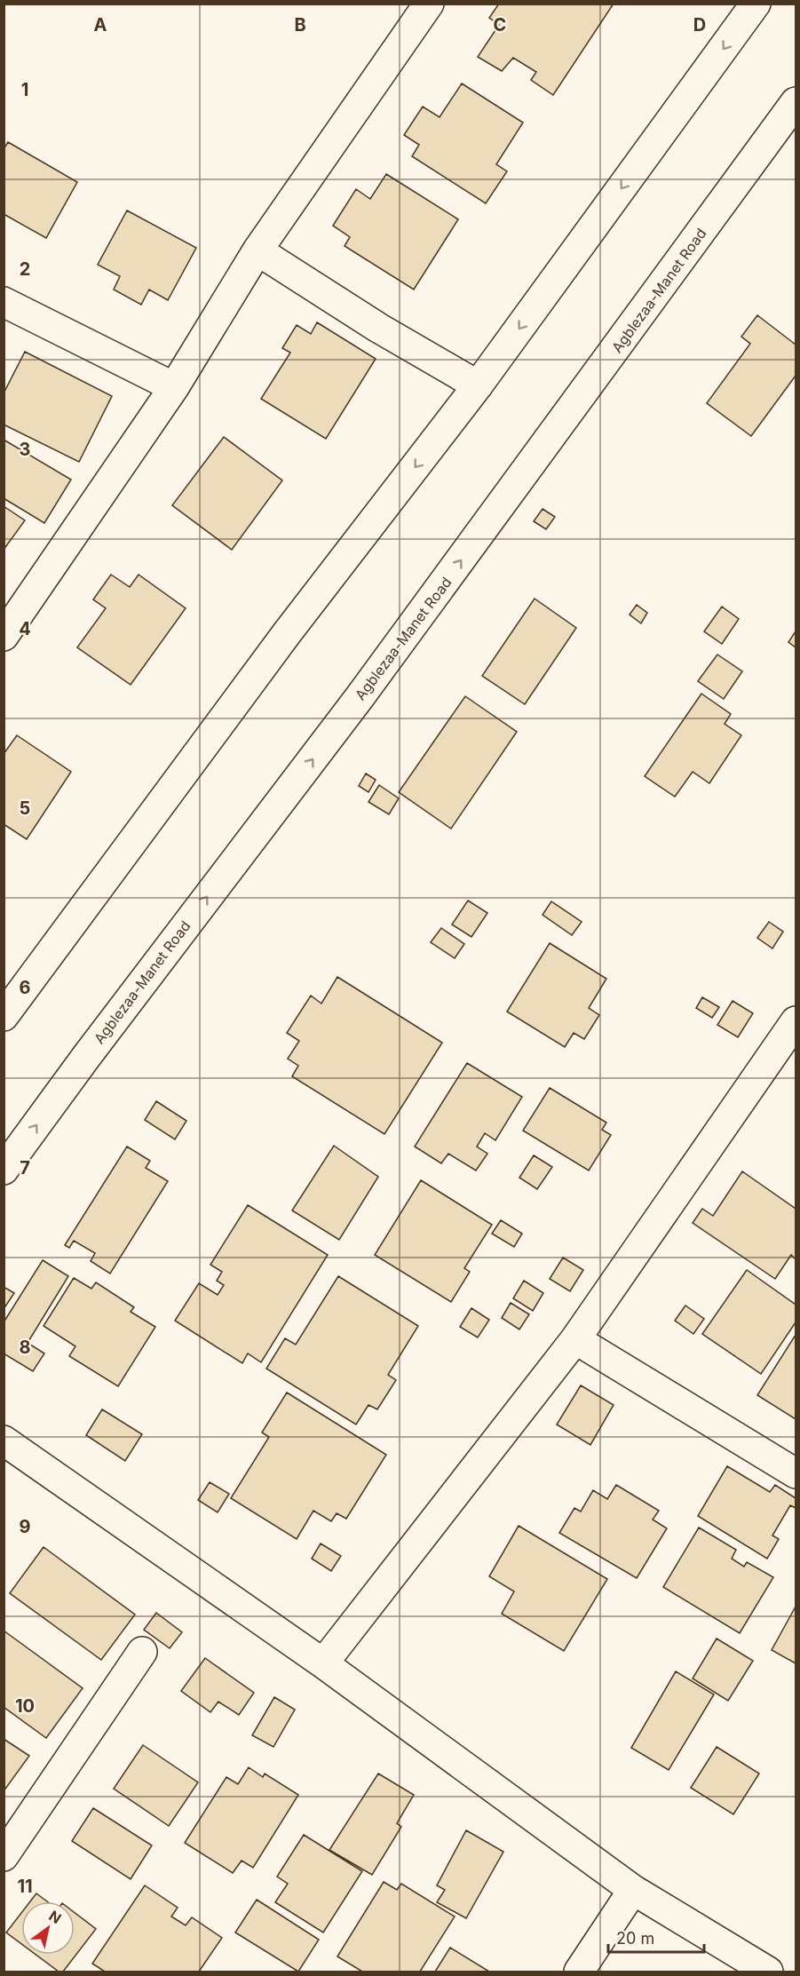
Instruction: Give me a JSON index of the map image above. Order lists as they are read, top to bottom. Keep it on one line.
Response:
{"streets":{"street":["Agblezaa-Manet Road"]},"scale_bar":"20 m","north":"top right","grid":{"columns":["A","B","C","D"],"rows":["1","2","3","4","5","6","7","8","9","10","11"]}}
